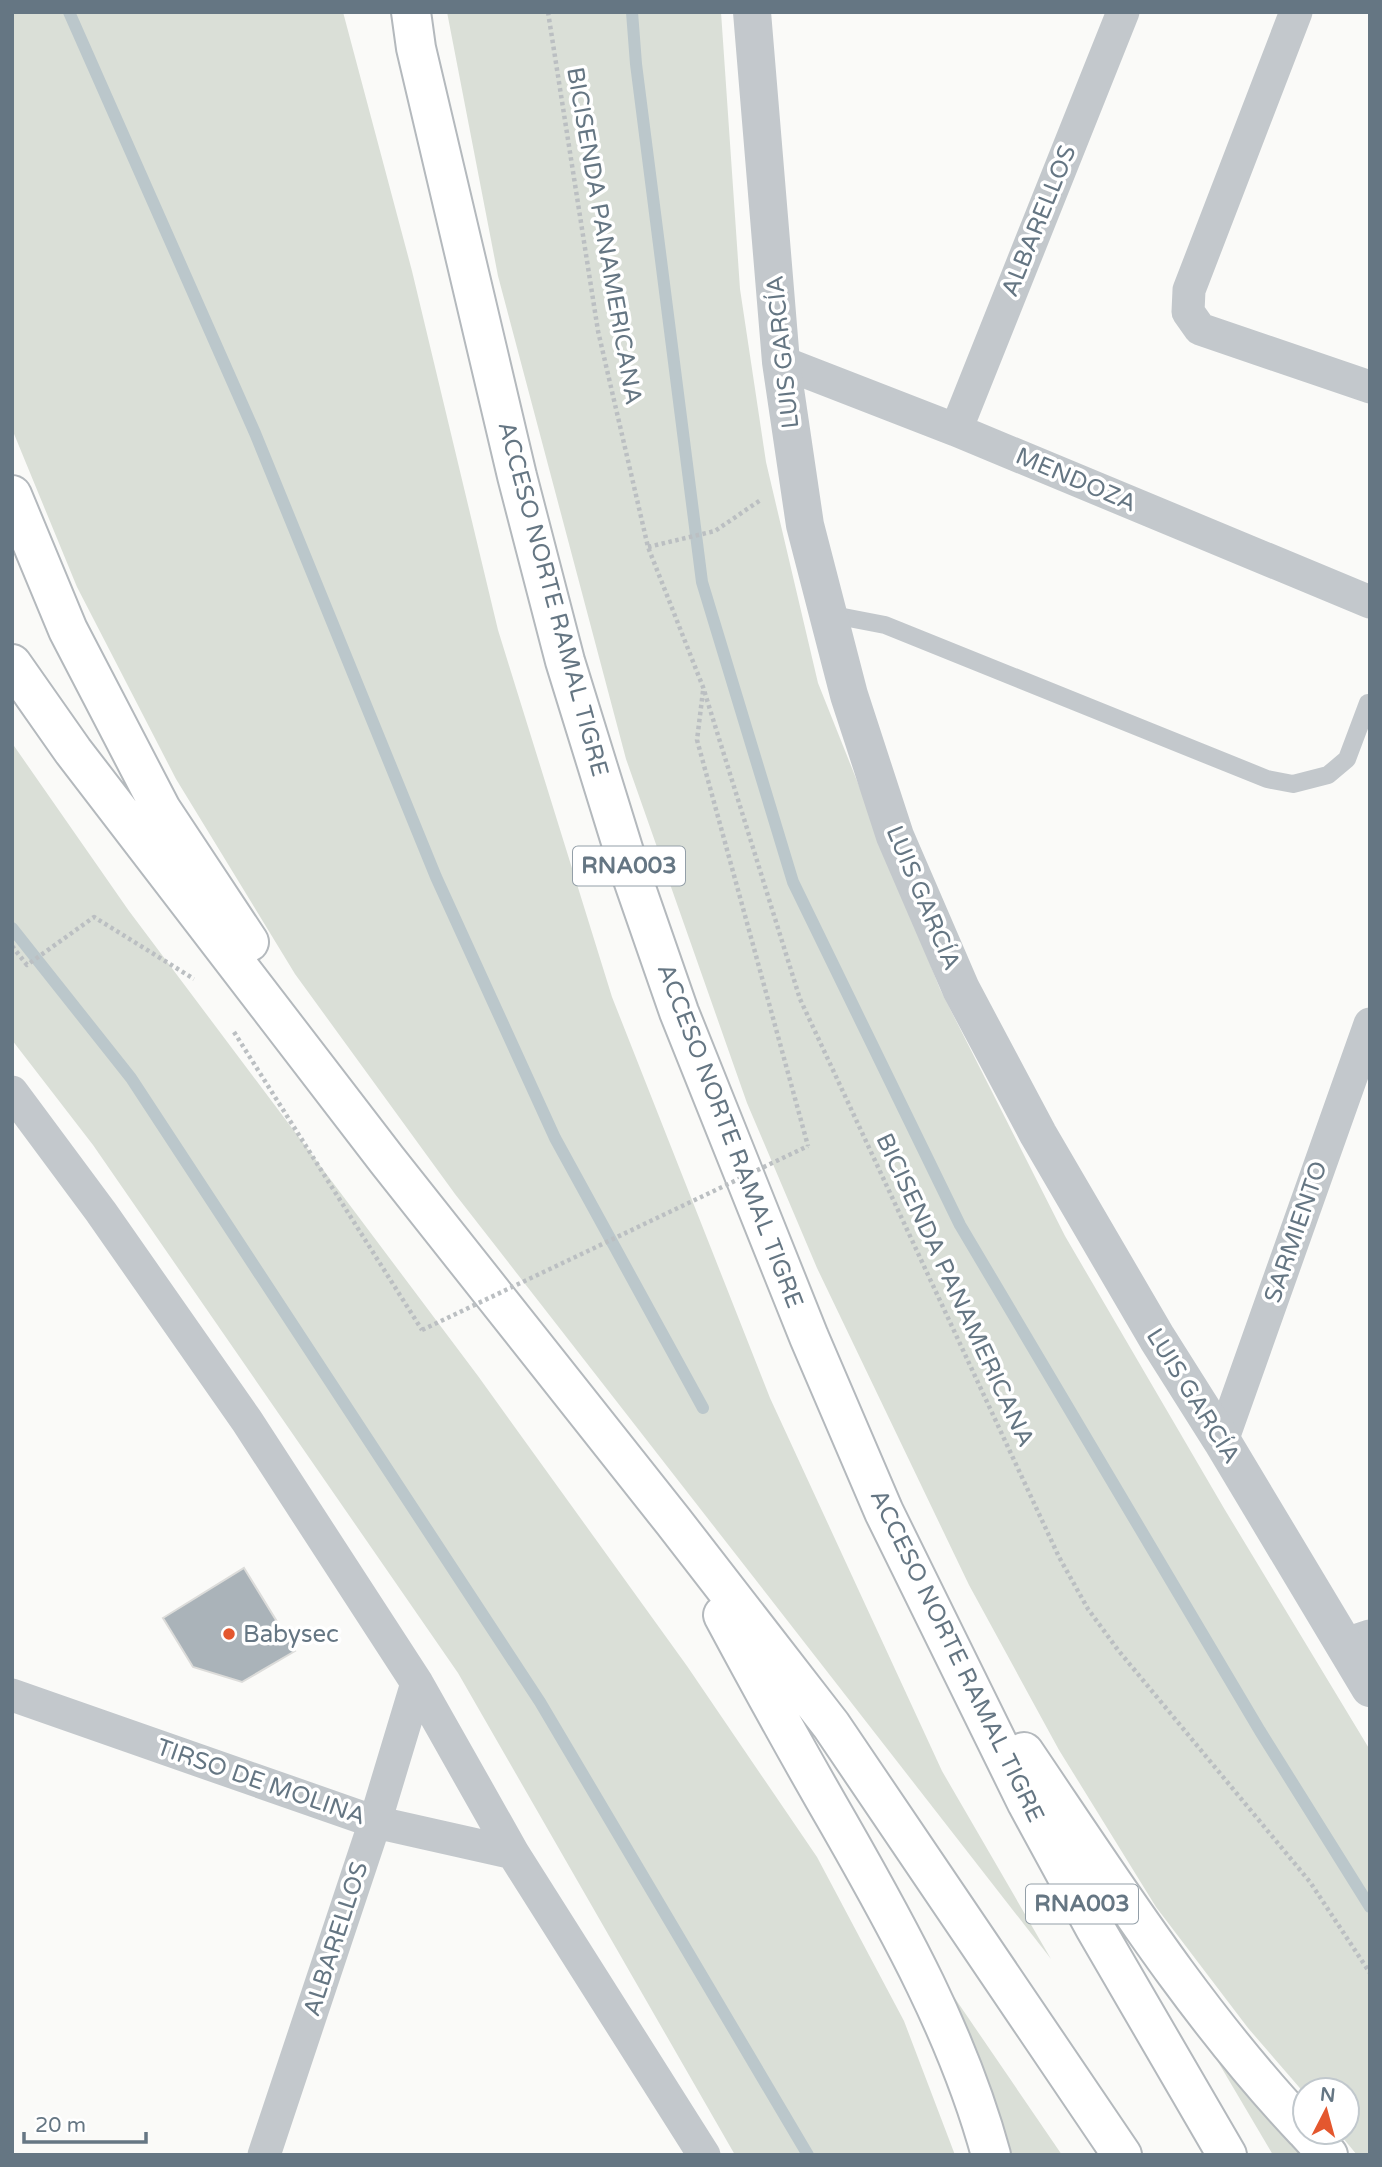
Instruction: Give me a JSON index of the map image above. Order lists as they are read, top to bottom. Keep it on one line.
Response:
{"streets":{"highway":["ACCESO NORTE RAMAL TIGRE","RNA003"],"street":["ALBARELLOS","LUIS GARCÍA","MENDOZA","SARMIENTO","TIRSO DE MOLINA"],"path":["BICISENDA PANAMERICANA"]},"crossings":[["ALBARELLOS","MENDOZA"],["ALBARELLOS","TIRSO DE MOLINA"],["LUIS GARCÍA","MENDOZA"],["LUIS GARCÍA","SARMIENTO"],["ACCESO NORTE RAMAL TIGRE","RNA003"]],"places":["Babysec"],"scale_bar":"20 m","north":"top"}
